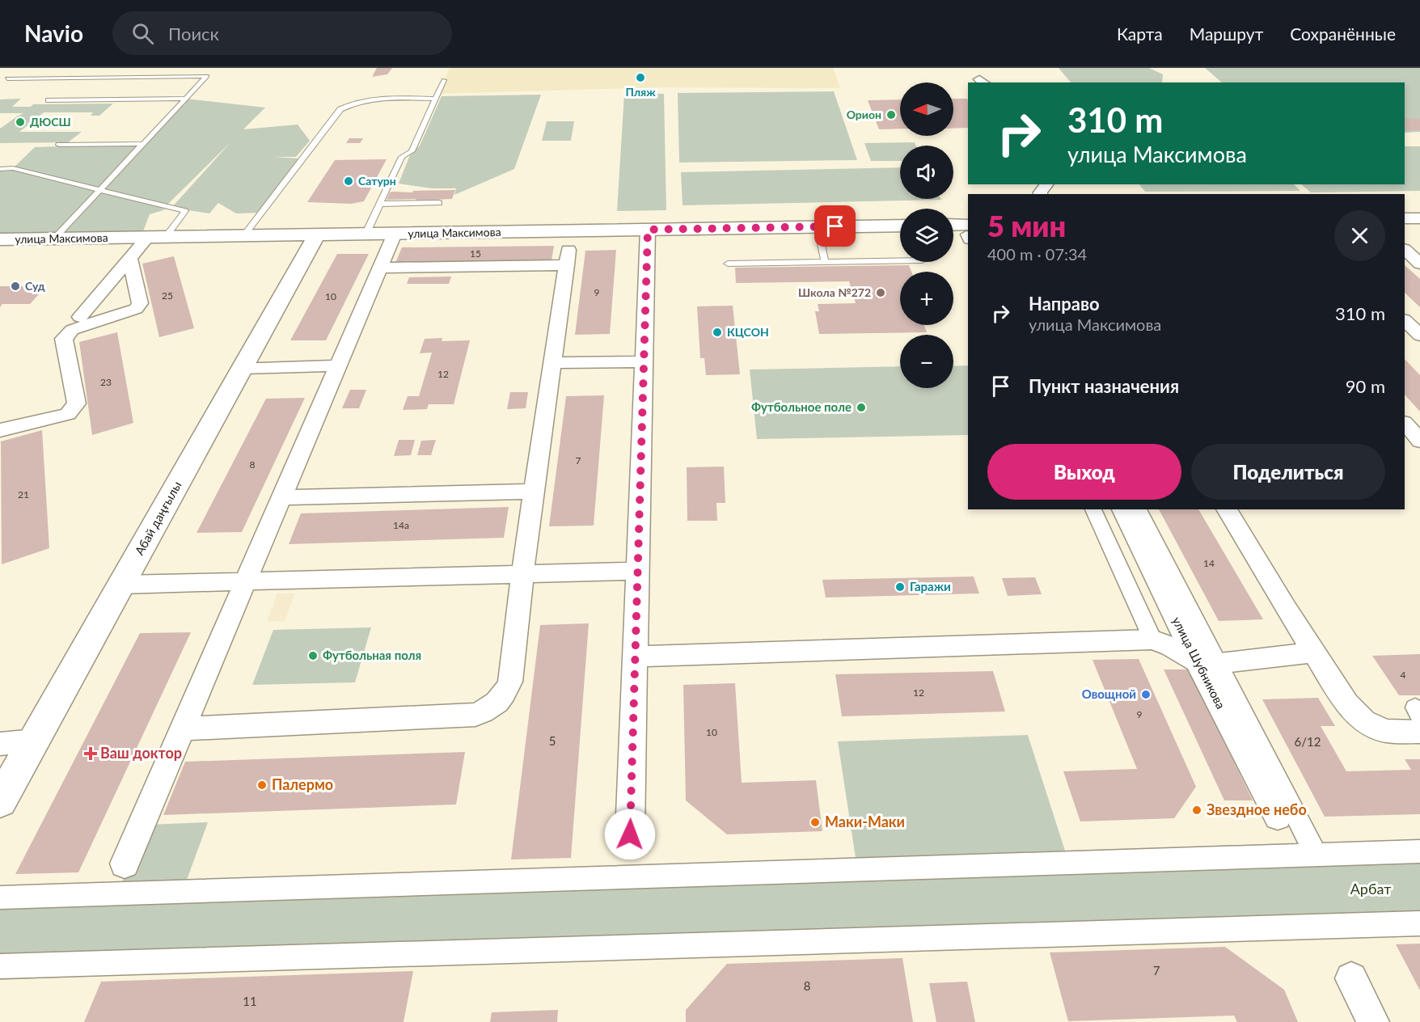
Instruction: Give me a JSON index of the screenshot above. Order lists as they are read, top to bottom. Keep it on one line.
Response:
{"streets":{"street":["улица Максимова","Абай даңғылы","улица Шубникова"]},"crossings":[["улица Максимова","Абай даңғылы"]],"parks":["Арбат"],"places":{"other":["Пляж","Орион","ДЮСШ","Сатурн","Суд","Школа №272","КЦСОН","Футбольное поле","Гаражи","Футбольная поля","Овощной","Палермо","Звездное небо","Маки-Маки"],"health":["Ваш доктор"]},"house_numbers":["15","9","25","10","12","23","7","8","21","14а","14","4","12","9","10","5","6/12","7","8","11"],"north":"left","page":{"header":"Navio","search":"Поиск","nav":["Карта","Маршрут","Сохранённые"],"map_buttons":["+","−"],"turn":["310 m","улица Максимова"],"heading":["5 мин","400 m · 07:34"],"list":[{"name":"Направо","note":"улица Максимова","value":"310 m"},{"name":"Пункт назначения","value":"90 m"}],"buttons":["Выход","Поделиться"]}}
